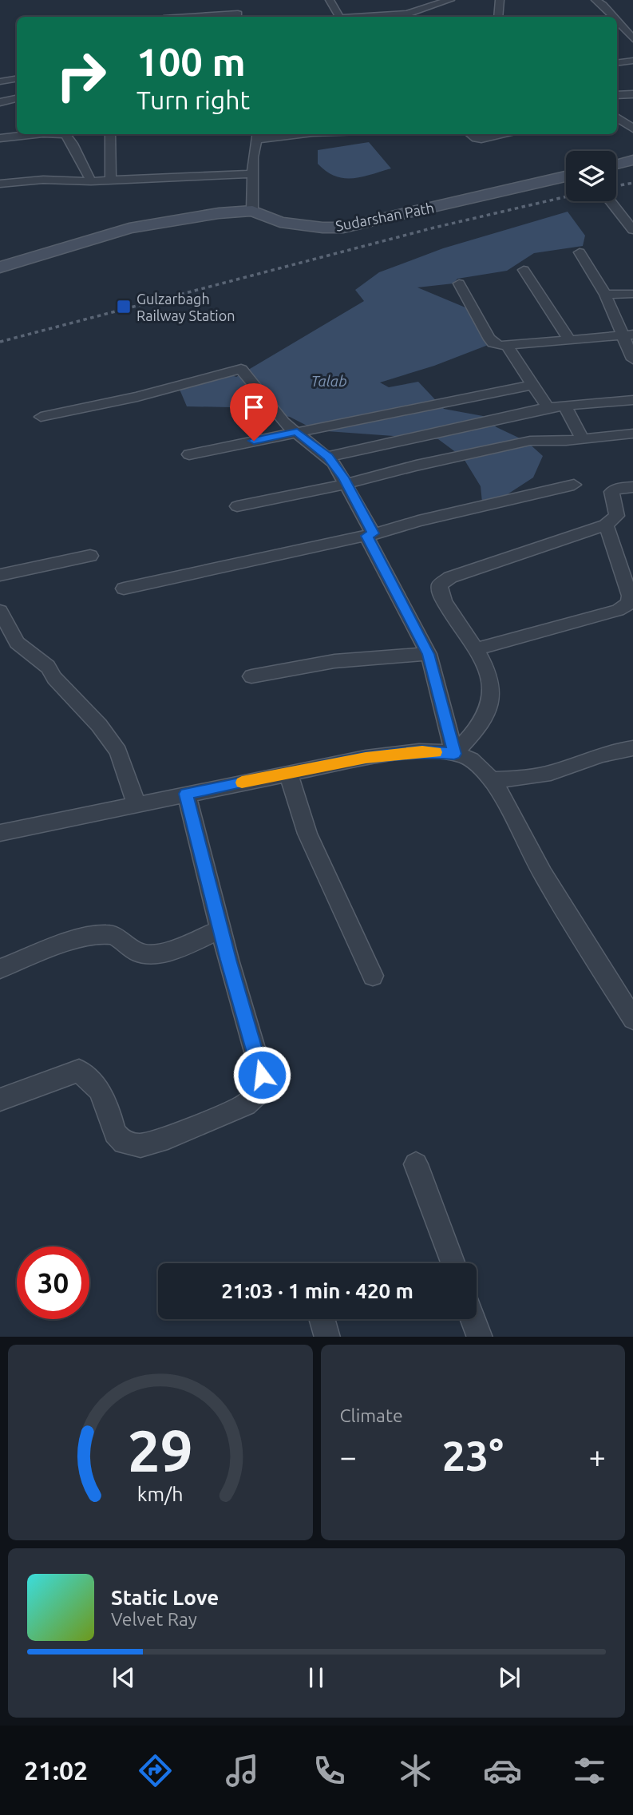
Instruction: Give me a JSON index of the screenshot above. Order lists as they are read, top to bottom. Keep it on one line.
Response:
{"streets":{"main road":["Sudarshan Path"]},"water":["Talab"],"places":{"transit":["Gulzarbagh Railway Station"]},"page":{"turn":["100 m","Turn right"],"limit":"30","trip":"21:03 · 1 min · 420 m","tile":"Climate","heat":["−","23°","+"],"song":["Static Love","Velvet Ray"],"tabs":"21:02","gauge":["29","km/h"]}}
